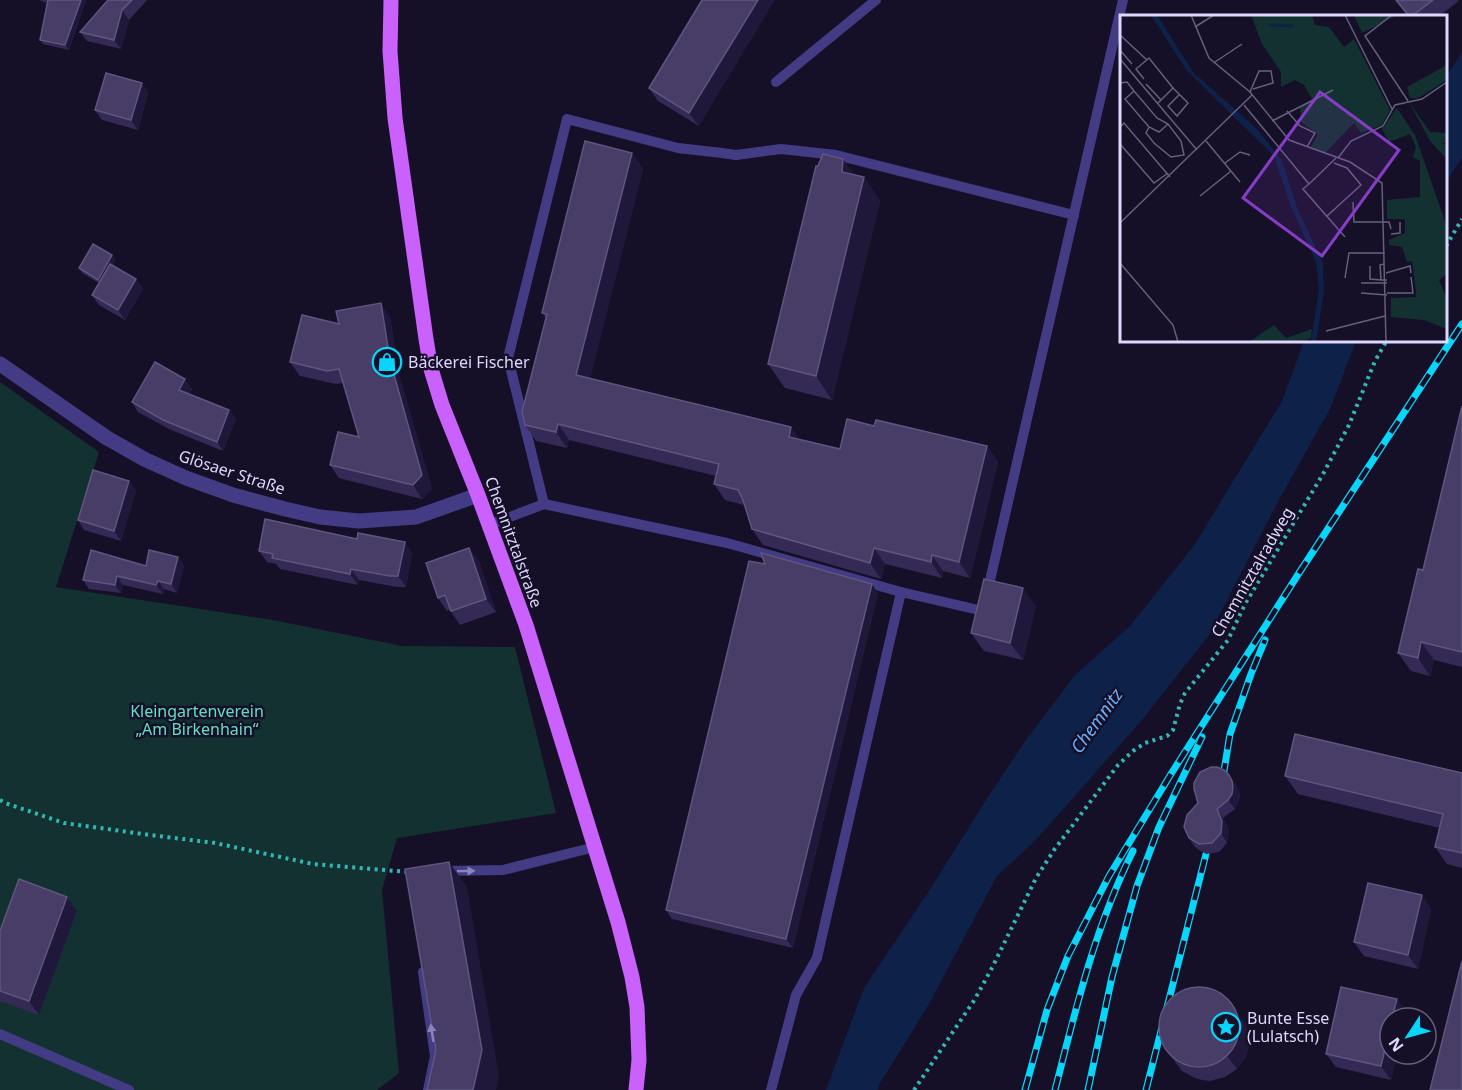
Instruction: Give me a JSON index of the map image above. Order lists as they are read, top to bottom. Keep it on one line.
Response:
{"streets":{"main road":["Chemnitztalstraße"],"street":["Glösaer Straße"],"path":["Chemnitztalradweg"]},"crossings":[["Glösaer Straße","Chemnitztalstraße"]],"water":["Chemnitz"],"parks":["Kleingartenverein „Am Birkenhain“"],"places":{"shop":["Bäckerei Fischer"],"place":["Bunte Esse (Lulatsch)"]},"north":"bottom left"}
